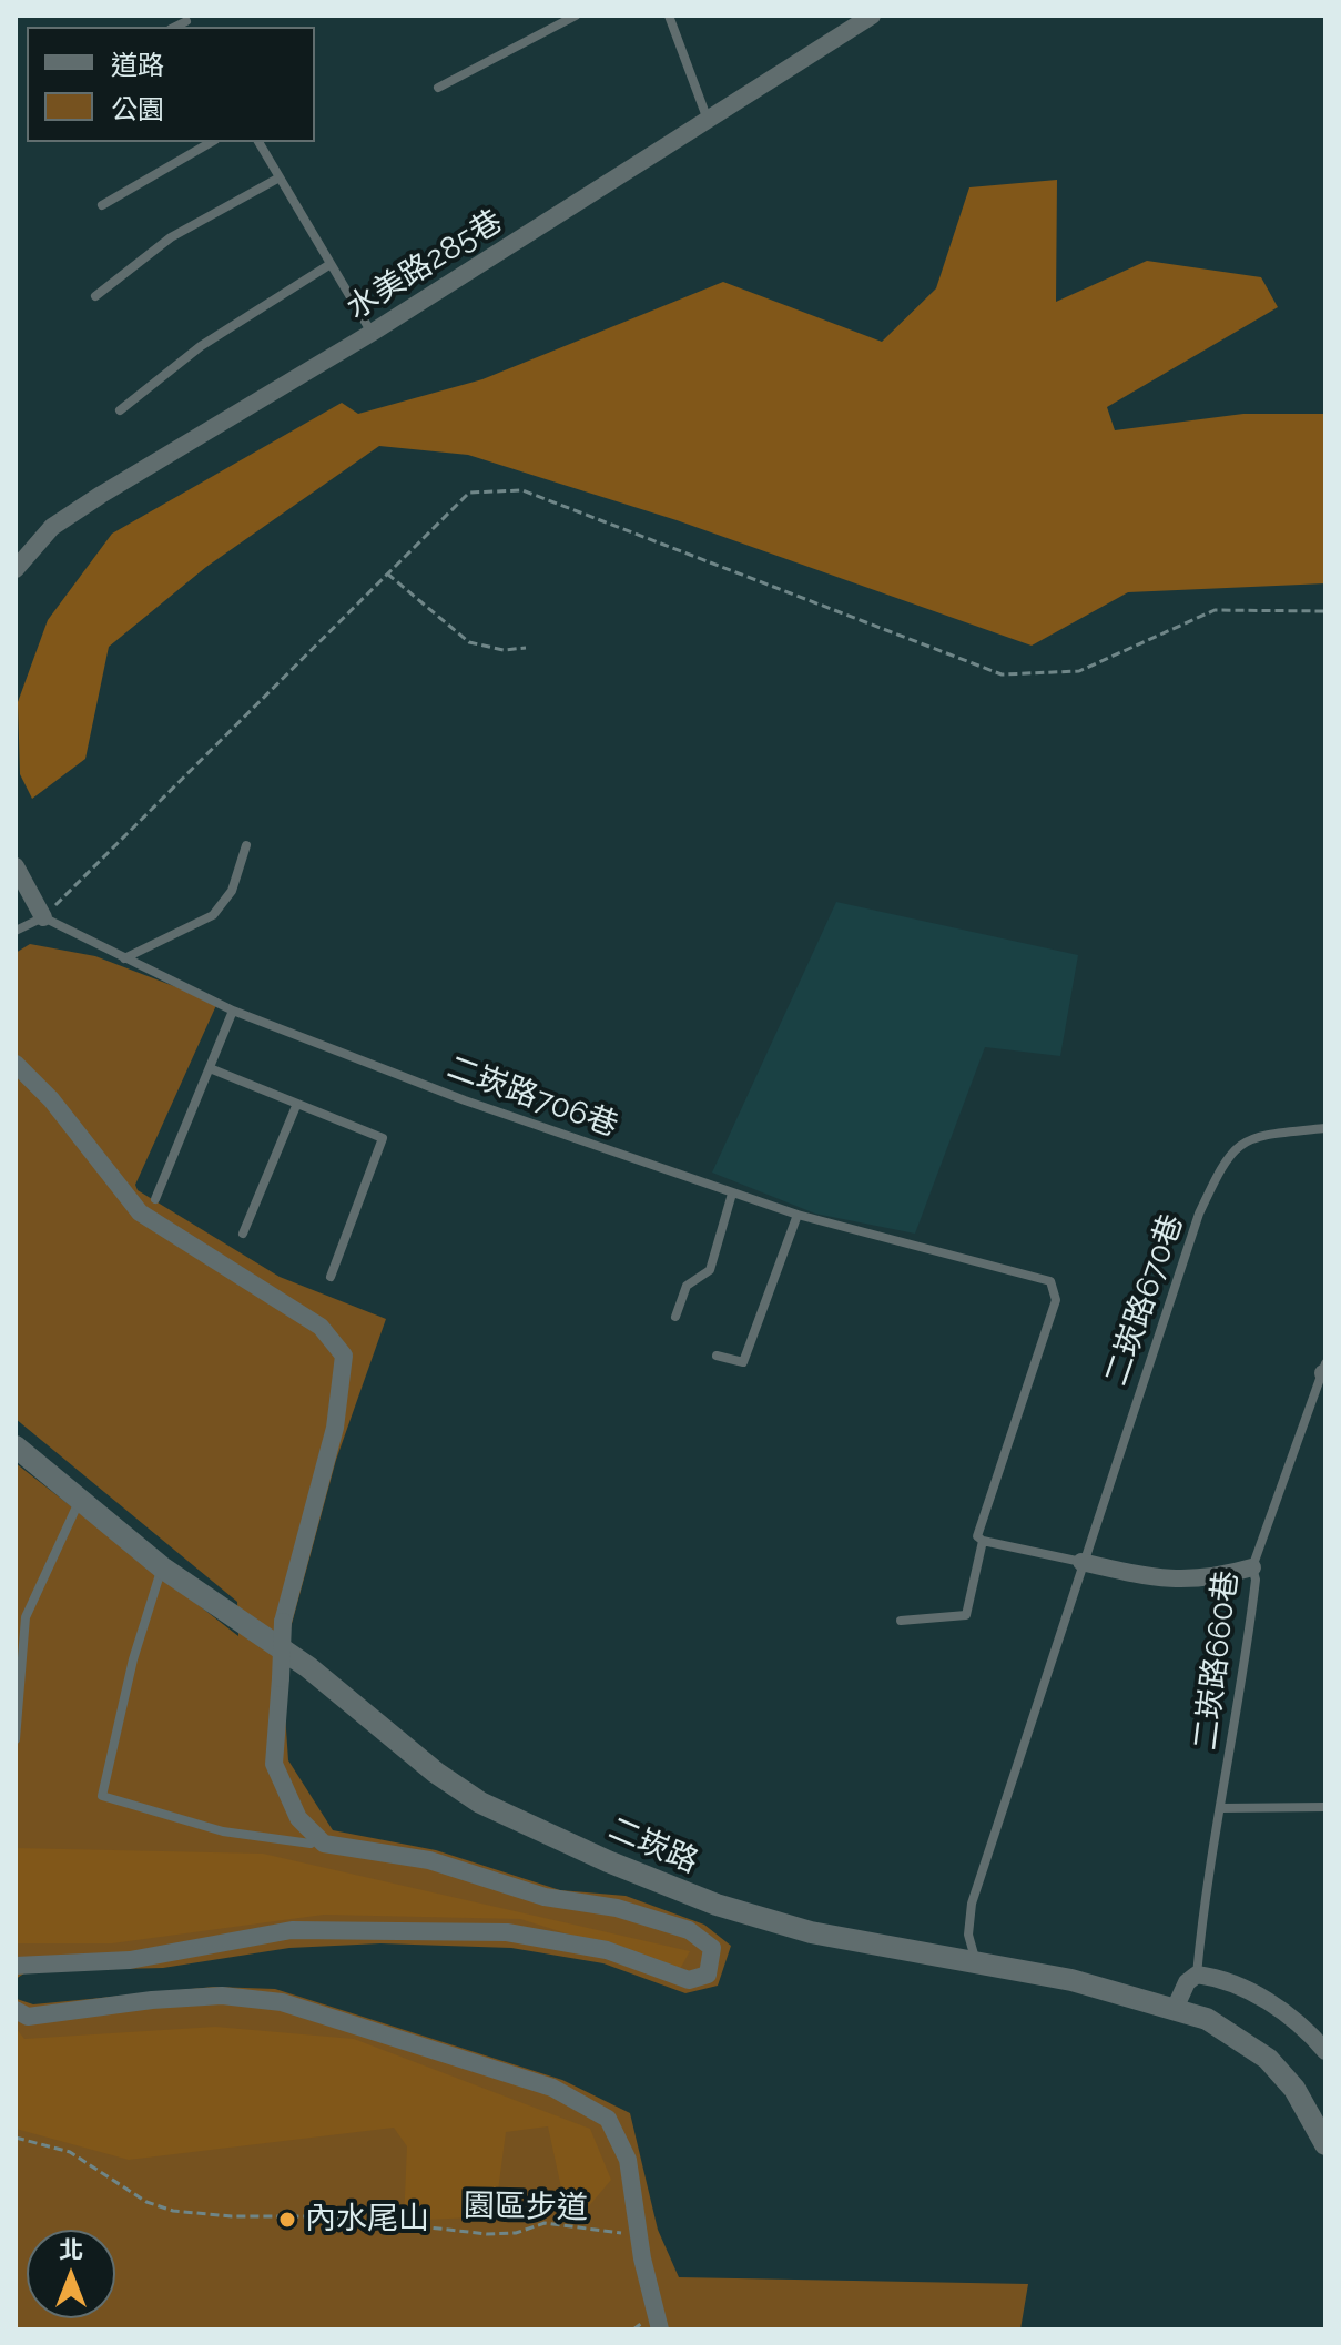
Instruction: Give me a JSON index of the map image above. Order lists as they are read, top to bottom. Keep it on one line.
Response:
{"streets":{"street":["水美路285巷","二崁路"],"lane":["二崁路706巷","二崁路670巷","二崁路660巷"],"path":["園區步道"]},"crossings":[["二崁路670巷","二崁路"]],"places":["內水尾山"],"legend":["道路","公園"],"north":"top"}
